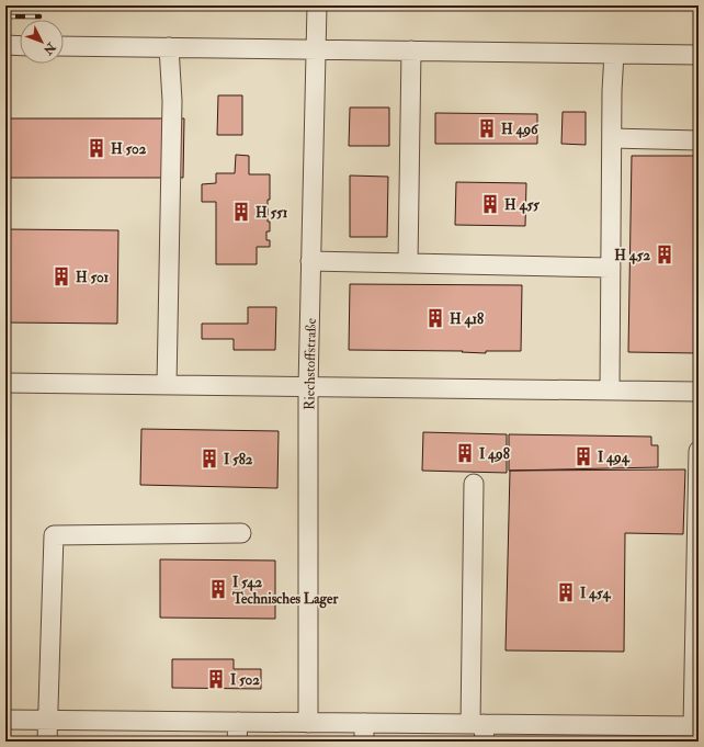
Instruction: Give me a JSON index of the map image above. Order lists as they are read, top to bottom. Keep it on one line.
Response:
{"streets":{"street":["Riechstoffstraße"]},"places":{"building":["H 496","H 502","H 455","H 551","H 452","H 501","H 418","I 498","I 494","I 582","I 542 Technisches Lager","I 454","I 502"]},"north":"bottom right"}
